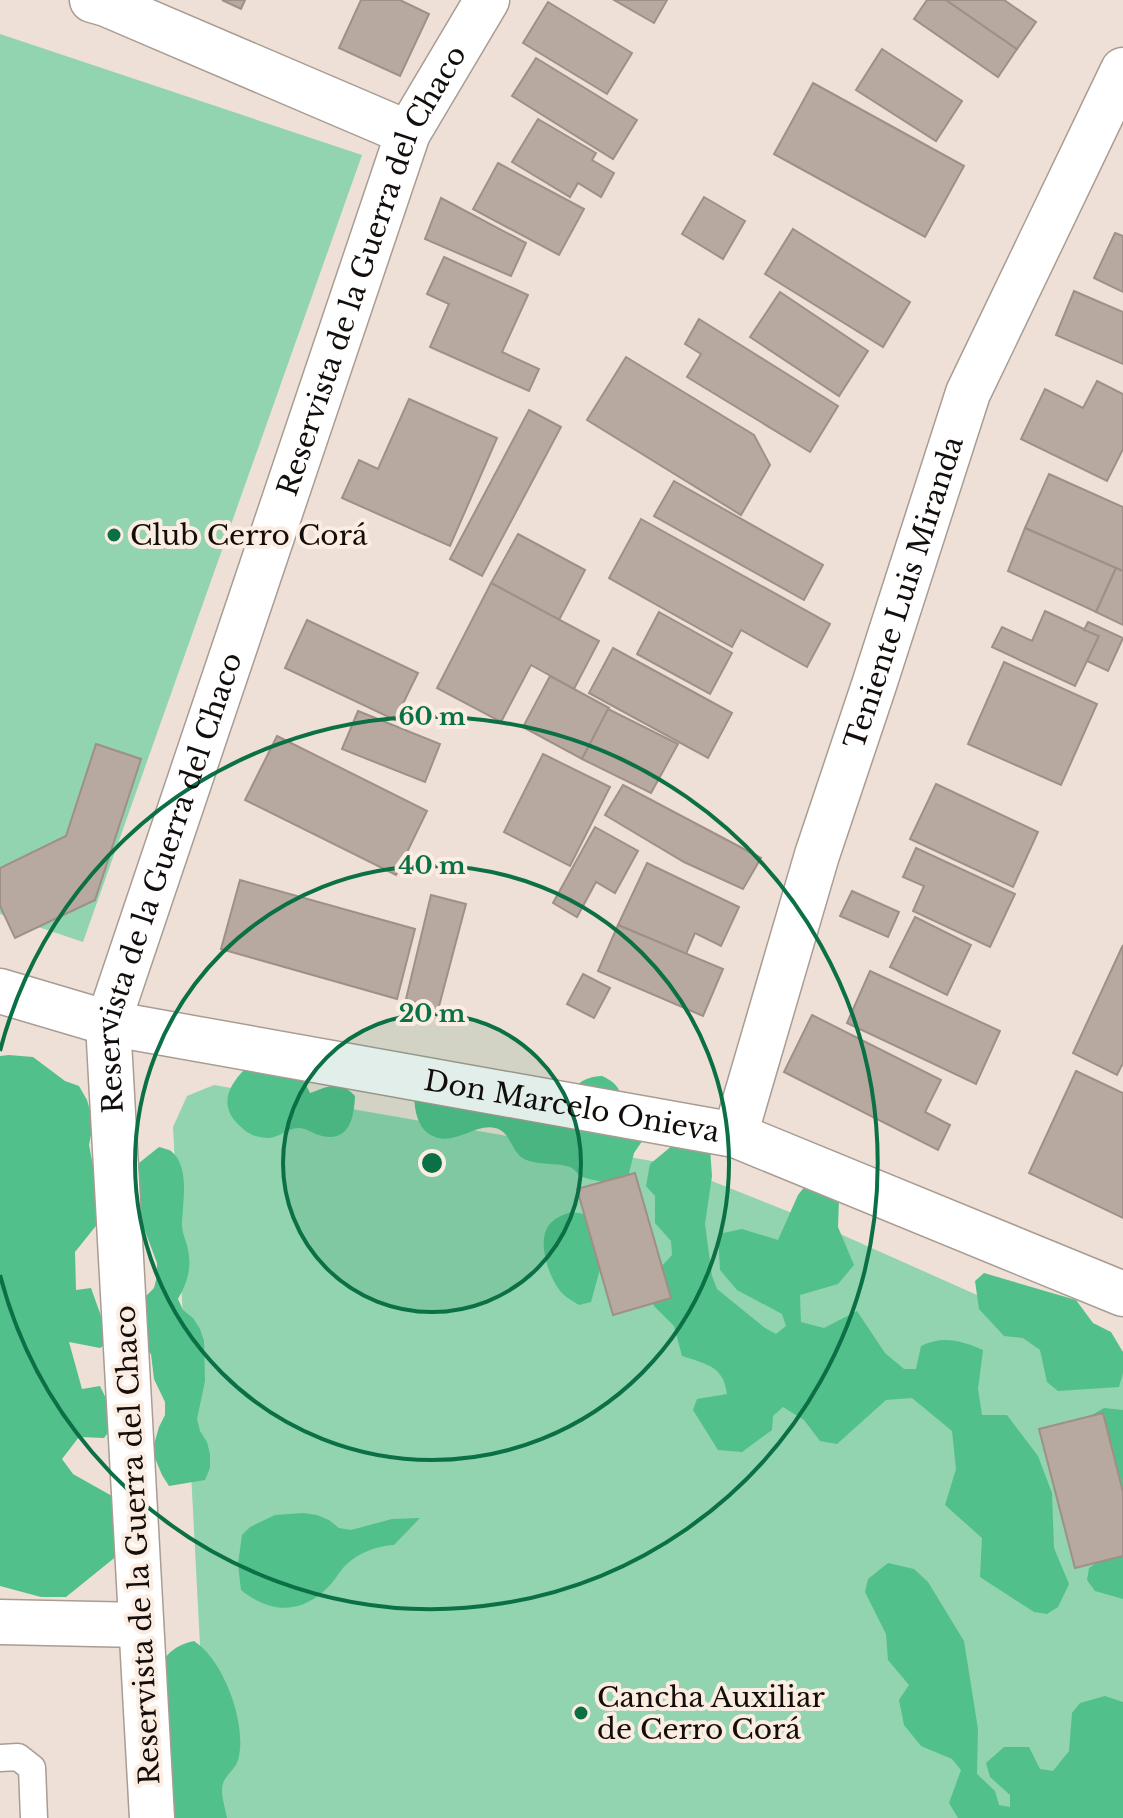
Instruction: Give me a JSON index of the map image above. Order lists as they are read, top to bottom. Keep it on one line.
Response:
{"streets":{"street":["Reservista de la Guerra del Chaco","Teniente Luis Miranda","Don Marcelo Onieva"]},"crossings":[["Reservista de la Guerra del Chaco","Don Marcelo Onieva"],["Teniente Luis Miranda","Don Marcelo Onieva"]],"places":["Club Cerro Corá","Cancha Auxiliar de Cerro Corá"],"rings":["60 m","40 m","20 m"]}
